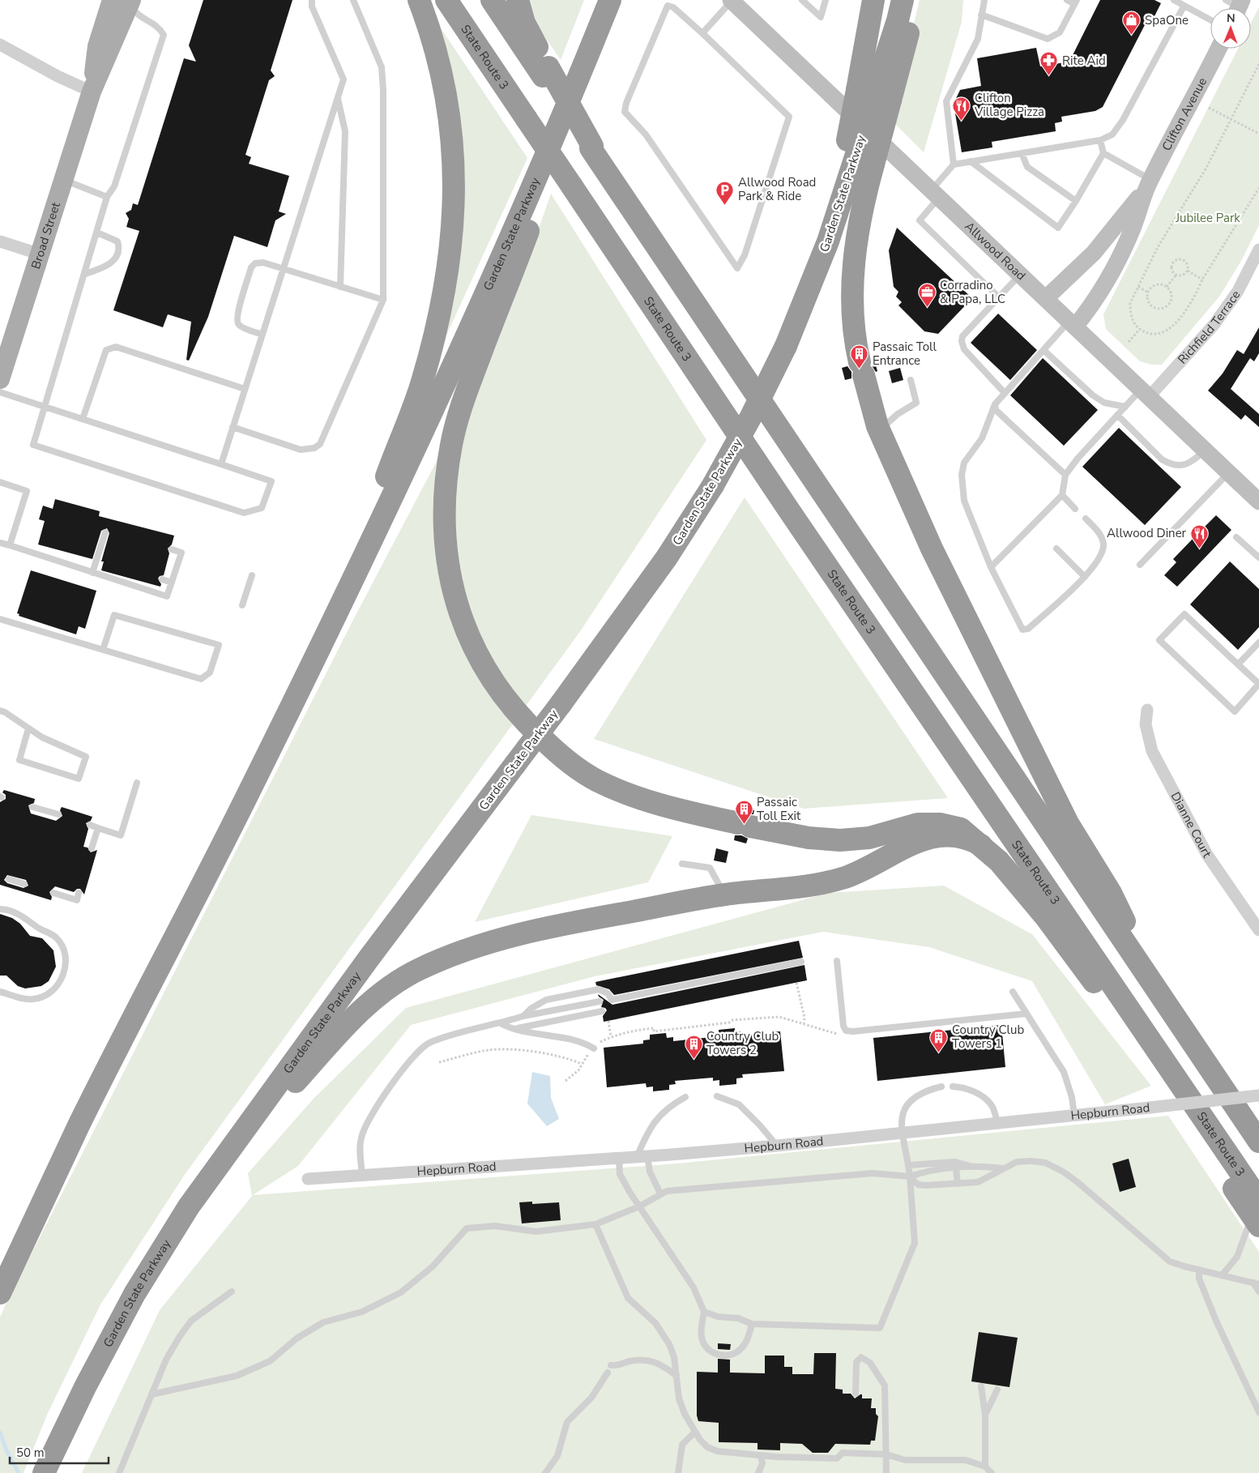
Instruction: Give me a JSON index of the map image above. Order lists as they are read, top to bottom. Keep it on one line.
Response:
{"streets":{"highway":["State Route 3","Garden State Parkway"],"main road":["Clifton Avenue","Broad Street","Allwood Road"],"street":["Richfield Terrace","Dianne Court","Hepburn Road"]},"crossings":[["Clifton Avenue","Allwood Road"],["Allwood Road","Richfield Terrace"]],"parks":["Jubilee Park"],"places":{"shop":["SpaOne"],"pharmacy":["Rite Aid"],"restaurant":["Clifton Village Pizza","Allwood Diner"],"parking":["Allwood Road Park & Ride"],"office":["Corradino & Papa, LLC"],"building":["Passaic Toll Entrance","Passaic Toll Exit","Country Club Towers 1","Country Club Towers 2"]},"scale_bar":"50 m","north":"top"}
